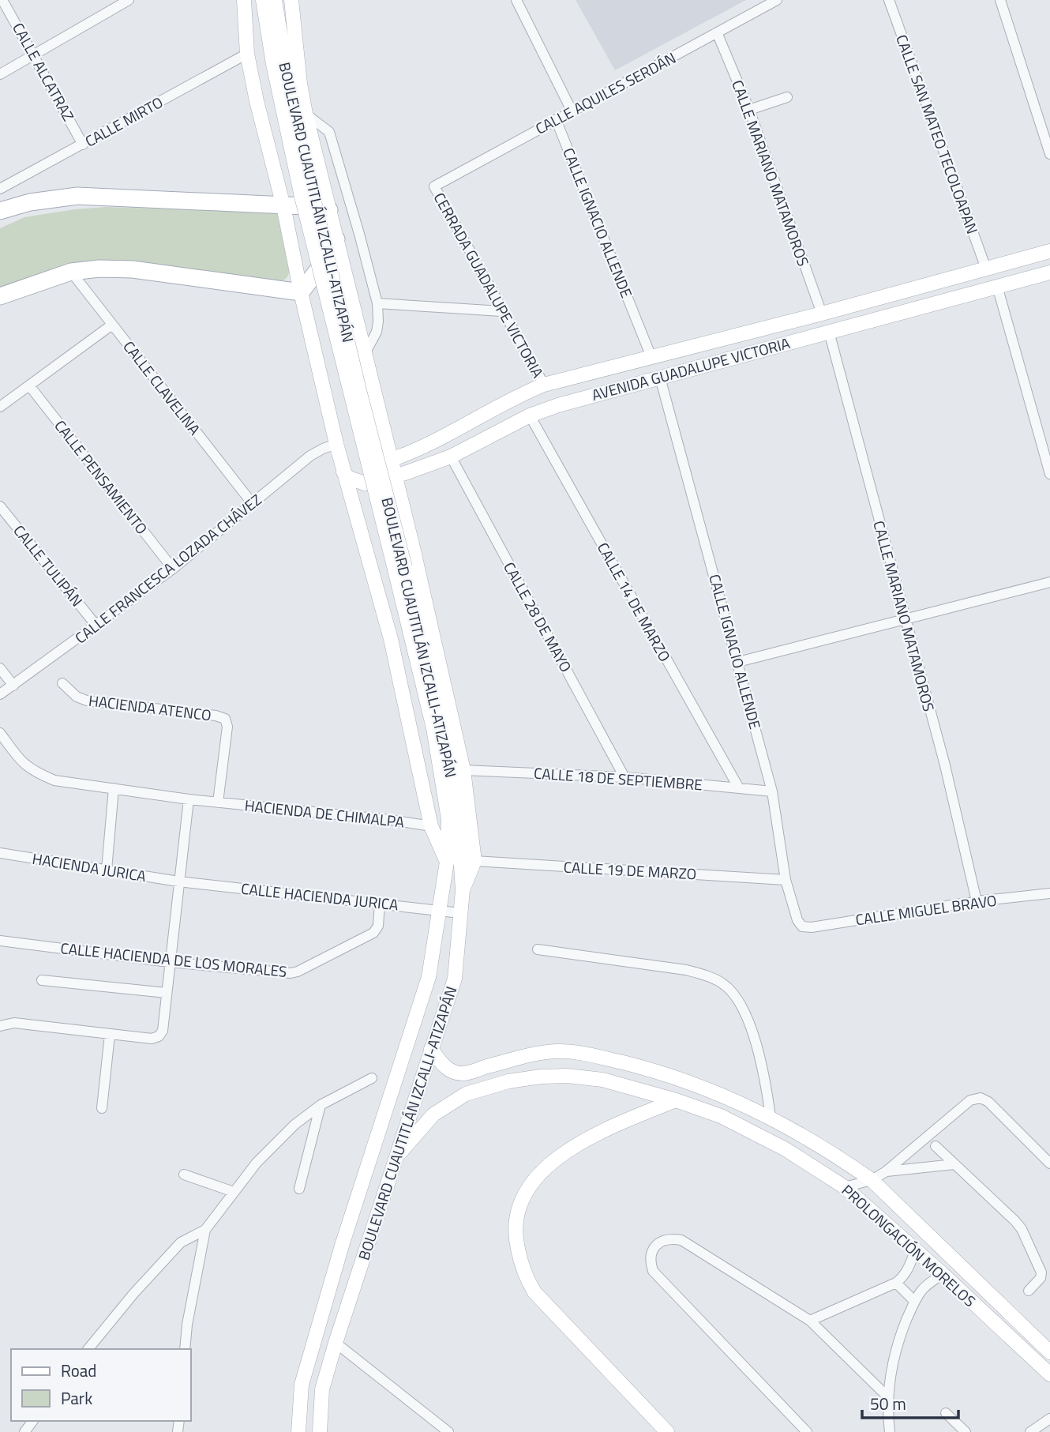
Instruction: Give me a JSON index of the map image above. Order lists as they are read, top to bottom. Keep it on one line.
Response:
{"streets":{"main road":["BOULEVARD CUAUTITLÁN IZCALLI-ATIZAPÁN","AVENIDA GUADALUPE VICTORIA","PROLONGACIÓN MORELOS"],"street":["CALLE ALCATRAZ","CALLE AQUILES SERDÁN","CALLE MIRTO","CALLE SAN MATEO TECOLOAPAN","CALLE MARIANO MATAMOROS","CALLE IGNACIO ALLENDE","CERRADA GUADALUPE VICTORIA","CALLE CLAVELINA","CALLE PENSAMIENTO","CALLE TULIPÁN","CALLE FRANCESCA LOZADA CHÁVEZ","CALLE 14 DE MARZO","CALLE 28 DE MAYO","HACIENDA ATENCO","CALLE 18 DE SEPTIEMBRE","HACIENDA DE CHIMALPA","HACIENDA JURICA","CALLE 19 DE MARZO","CALLE HACIENDA JURICA","CALLE MIGUEL BRAVO","CALLE HACIENDA DE LOS MORALES"]},"crossings":[["CALLE ALCATRAZ","CALLE MIRTO"],["CALLE AQUILES SERDÁN","CALLE MARIANO MATAMOROS"],["CALLE AQUILES SERDÁN","CALLE IGNACIO ALLENDE"],["CALLE AQUILES SERDÁN","CERRADA GUADALUPE VICTORIA"],["CALLE SAN MATEO TECOLOAPAN","AVENIDA GUADALUPE VICTORIA"],["CALLE MARIANO MATAMOROS","AVENIDA GUADALUPE VICTORIA"],["CALLE MARIANO MATAMOROS","CALLE MIGUEL BRAVO"],["BOULEVARD CUAUTITLÁN IZCALLI-ATIZAPÁN","CALLE HACIENDA JURICA"],["BOULEVARD CUAUTITLÁN IZCALLI-ATIZAPÁN","PROLONGACIÓN MORELOS"],["CALLE IGNACIO ALLENDE","AVENIDA GUADALUPE VICTORIA"],["CALLE IGNACIO ALLENDE","CALLE 18 DE SEPTIEMBRE"],["CALLE IGNACIO ALLENDE","CALLE 19 DE MARZO"],["CALLE IGNACIO ALLENDE","CALLE MIGUEL BRAVO"],["CERRADA GUADALUPE VICTORIA","AVENIDA GUADALUPE VICTORIA"],["AVENIDA GUADALUPE VICTORIA","CALLE 14 DE MARZO"],["AVENIDA GUADALUPE VICTORIA","CALLE 28 DE MAYO"],["CALLE CLAVELINA","CALLE FRANCESCA LOZADA CHÁVEZ"],["CALLE PENSAMIENTO","CALLE FRANCESCA LOZADA CHÁVEZ"],["CALLE TULIPÁN","CALLE FRANCESCA LOZADA CHÁVEZ"],["CALLE 14 DE MARZO","CALLE 18 DE SEPTIEMBRE"],["CALLE 28 DE MAYO","CALLE 18 DE SEPTIEMBRE"],["HACIENDA ATENCO","HACIENDA DE CHIMALPA"],["HACIENDA JURICA","CALLE HACIENDA JURICA"],["CALLE HACIENDA JURICA","CALLE HACIENDA DE LOS MORALES"]],"legend":["Road","Park"],"scale_bar":"50 m"}
